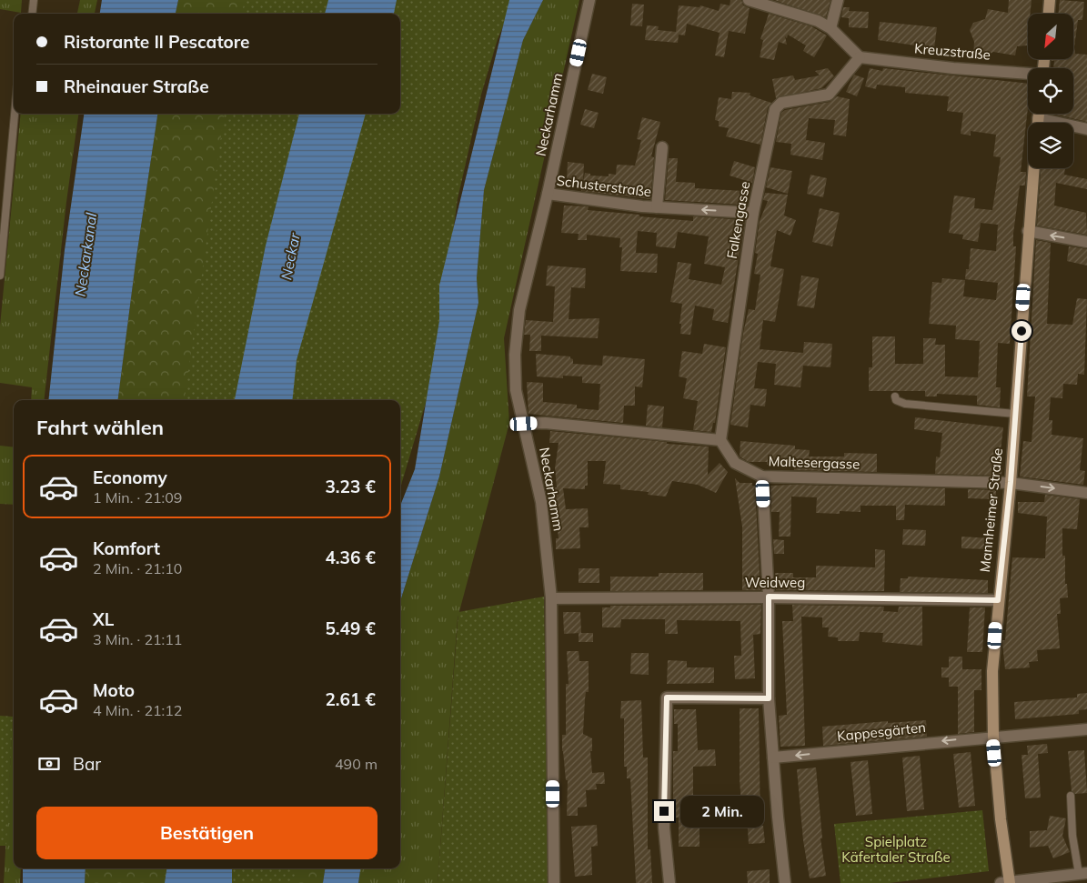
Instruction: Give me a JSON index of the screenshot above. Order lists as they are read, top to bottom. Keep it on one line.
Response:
{"streets":{"street":["Kreuzstraße","Neckarhamm","Schusterstraße","Falkengasse","Maltesergasse","Mannheimer Straße","Weidweg","Kappesgärten"]},"crossings":[["Kreuzstraße","Falkengasse"],["Neckarhamm","Schusterstraße"],["Neckarhamm","Weidweg"],["Schusterstraße","Falkengasse"],["Falkengasse","Maltesergasse"],["Maltesergasse","Mannheimer Straße"],["Mannheimer Straße","Weidweg"],["Mannheimer Straße","Kappesgärten"]],"one_way":["Schusterstraße","Kappesgärten"],"water":["Neckarkanal","Neckar"],"parks":["Spielplatz Käfertaler Straße"],"north":"bottom left","page":{"banner":["Ristorante Il Pescatore","Rheinauer Straße"],"heading":"Fahrt wählen","list":[{"name":"Economy","note":"1 Min. · 21:09","value":"3.23 €"},{"name":"Komfort","note":"2 Min. · 21:10","value":"4.36 €"},{"name":"XL","note":"3 Min. · 21:11","value":"5.49 €"},{"name":"Moto","note":"4 Min. · 21:12","value":"2.61 €"}],"pay":["Bar","490 m"],"bubble":"2 Min.","buttons":"Bestätigen"}}
